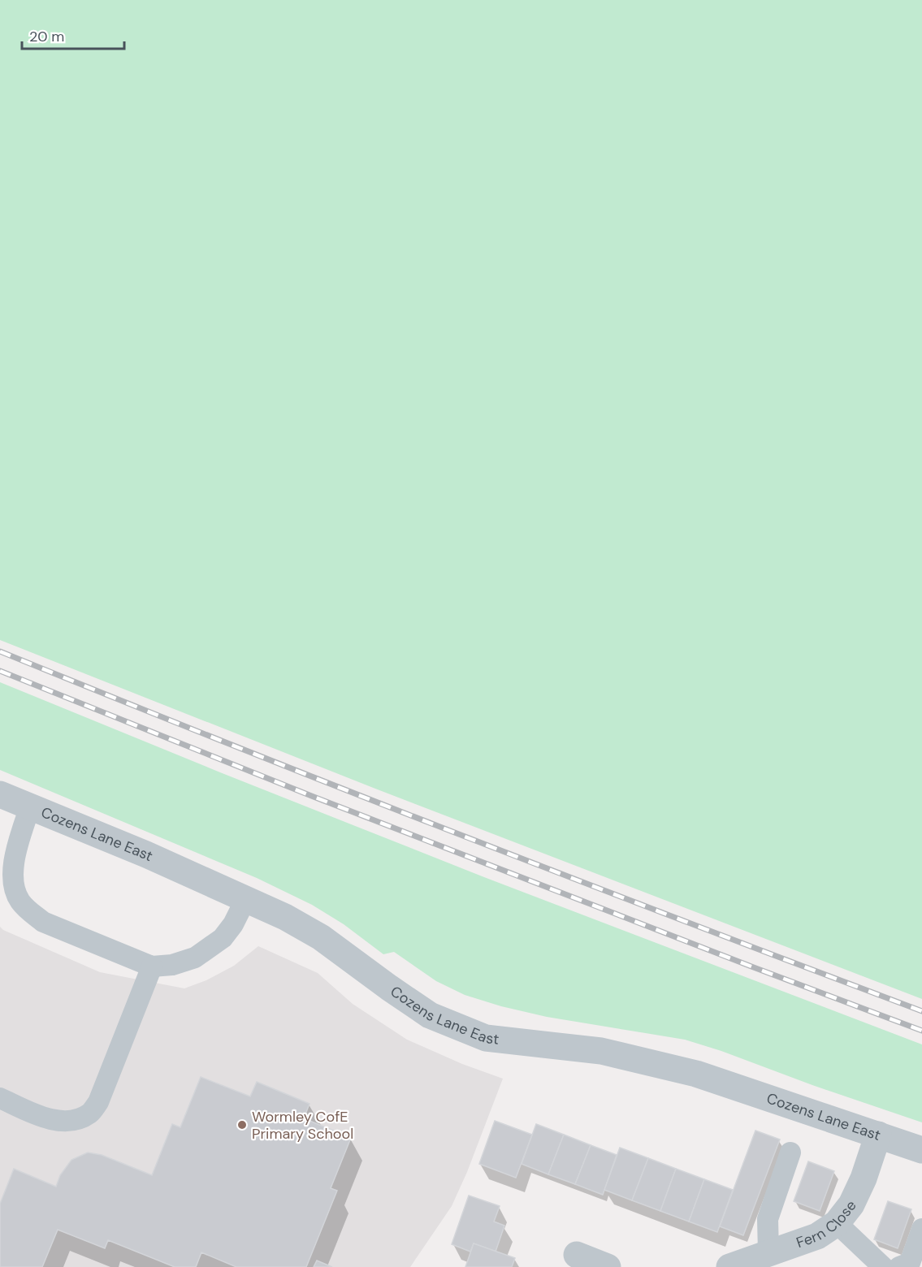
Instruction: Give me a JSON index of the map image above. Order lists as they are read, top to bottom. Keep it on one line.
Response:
{"streets":{"street":["Cozens Lane East","Fern Close"]},"crossings":[["Cozens Lane East","Fern Close"]],"places":["Wormley CofE Primary School"],"scale_bar":"20 m"}
